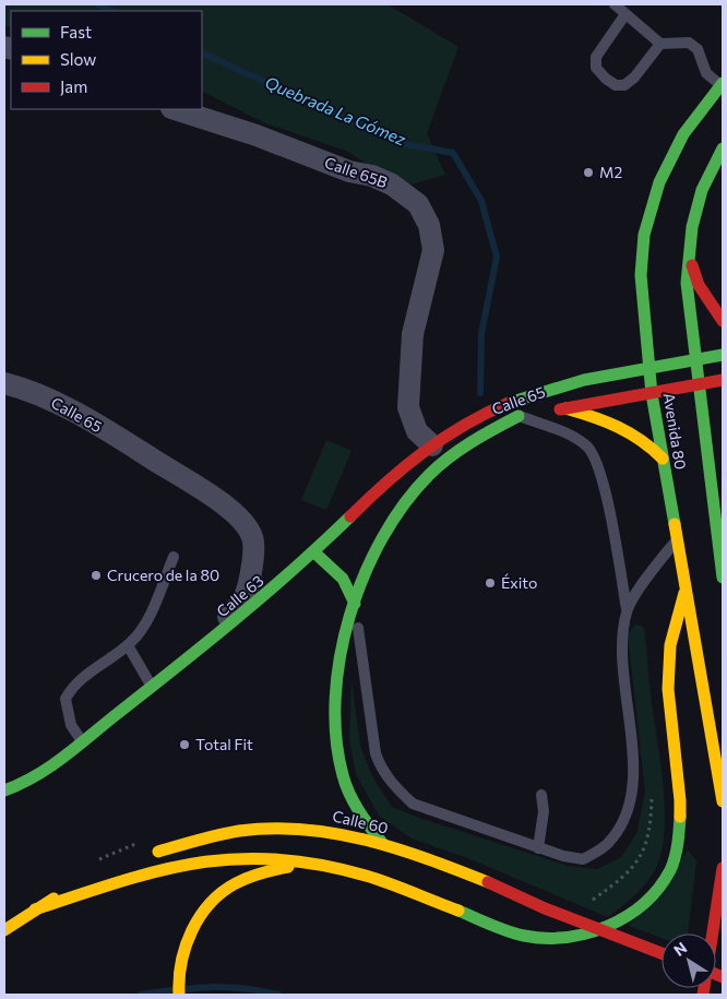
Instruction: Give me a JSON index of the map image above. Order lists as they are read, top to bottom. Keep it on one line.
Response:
{"streets":{"main road":["Calle 65","Avenida 80","Calle 63","Calle 60"],"street":["Calle 65B"]},"crossings":[["Calle 65B","Calle 63"],["Calle 65","Avenida 80"],["Calle 65","Calle 63"]],"water":["Quebrada La Gómez"],"places":["M2","Crucero de la 80","Éxito","Total Fit"],"legend":["Fast","Slow","Jam"],"north":"top left"}
